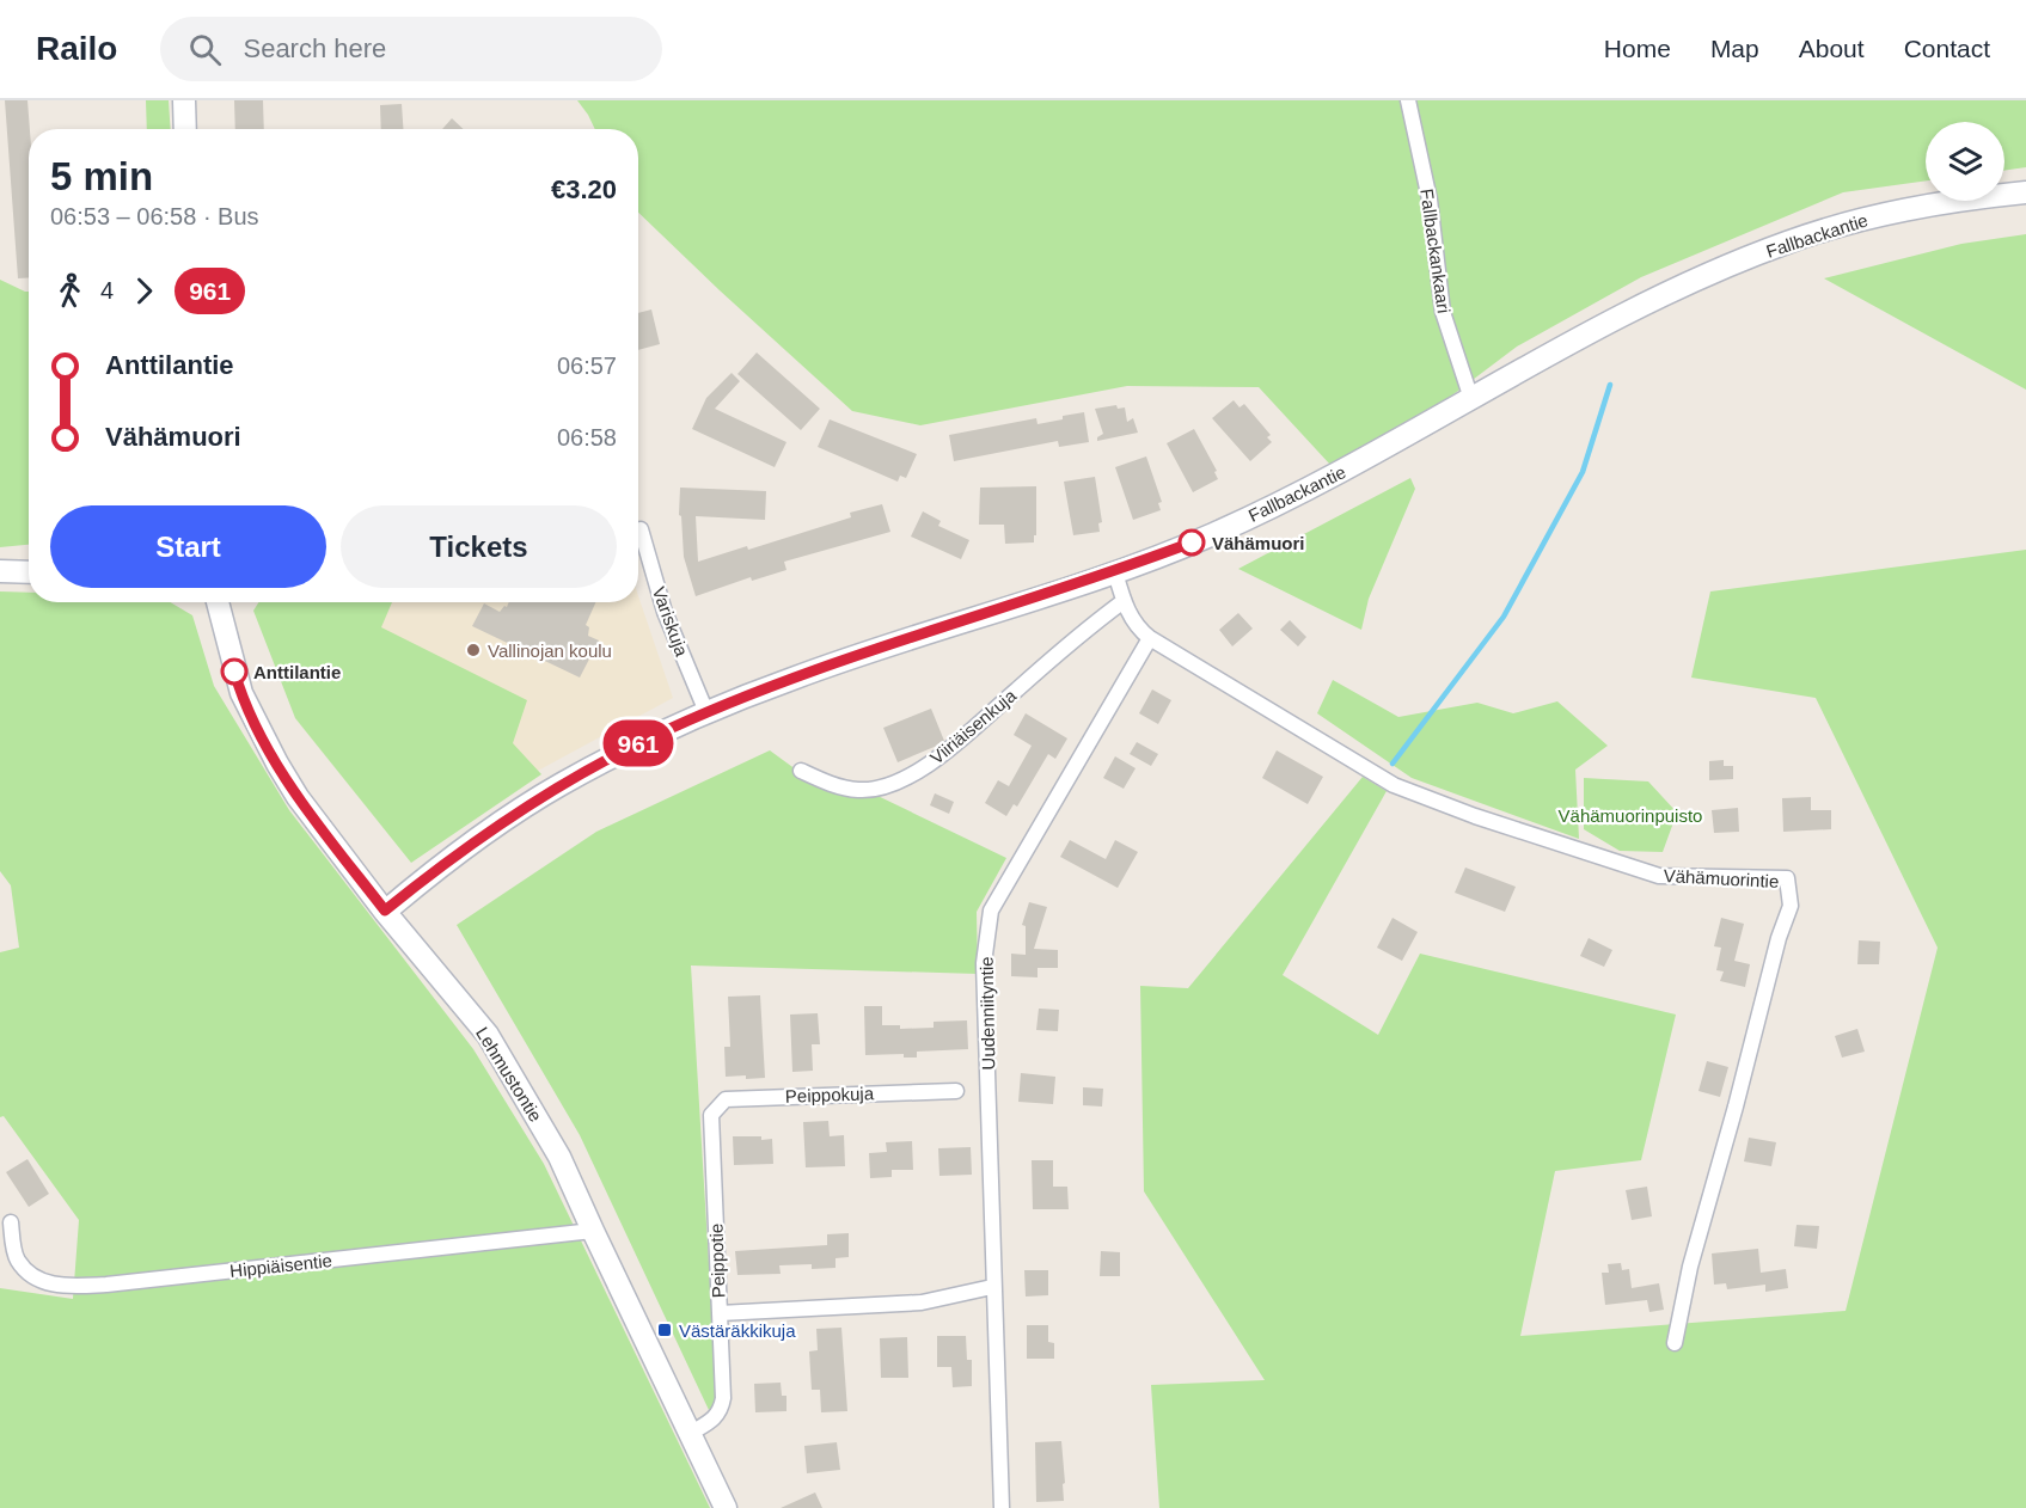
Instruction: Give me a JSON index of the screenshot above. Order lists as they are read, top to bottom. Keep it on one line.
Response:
{"streets":{"street":["Fallbackantie","Fallbackankaari","Variskuja","Viiriäisenkuja","Vähämuorintie","Uudenniityntie","Lehmustontie","Peippokuja","Peippotie","Hippiäisentie"]},"crossings":[["Fallbackantie","Fallbackankaari"],["Fallbackantie","Variskuja"],["Fallbackantie","Lehmustontie"],["Vähämuorintie","Uudenniityntie"],["Lehmustontie","Peippotie"],["Lehmustontie","Hippiäisentie"],["Peippokuja","Peippotie"]],"parks":["Vähämuorinpuisto"],"places":{"other":["Vähämuori","Vallinojan koulu","Anttilantie"],"transit":["Västäräkkikuja"]},"lines":["bus line 961"],"page":{"header":"Railo","search":"Search here","nav":["Home","Map","About","Contact"],"on_map":"961","heading":["5 min","06:53 – 06:58 · Bus","€3.20"],"legs":["4","961"],"list":[{"name":"Anttilantie","value":"06:57"},{"name":"Vähämuori","value":"06:58"}],"buttons":["Start","Tickets"]}}
